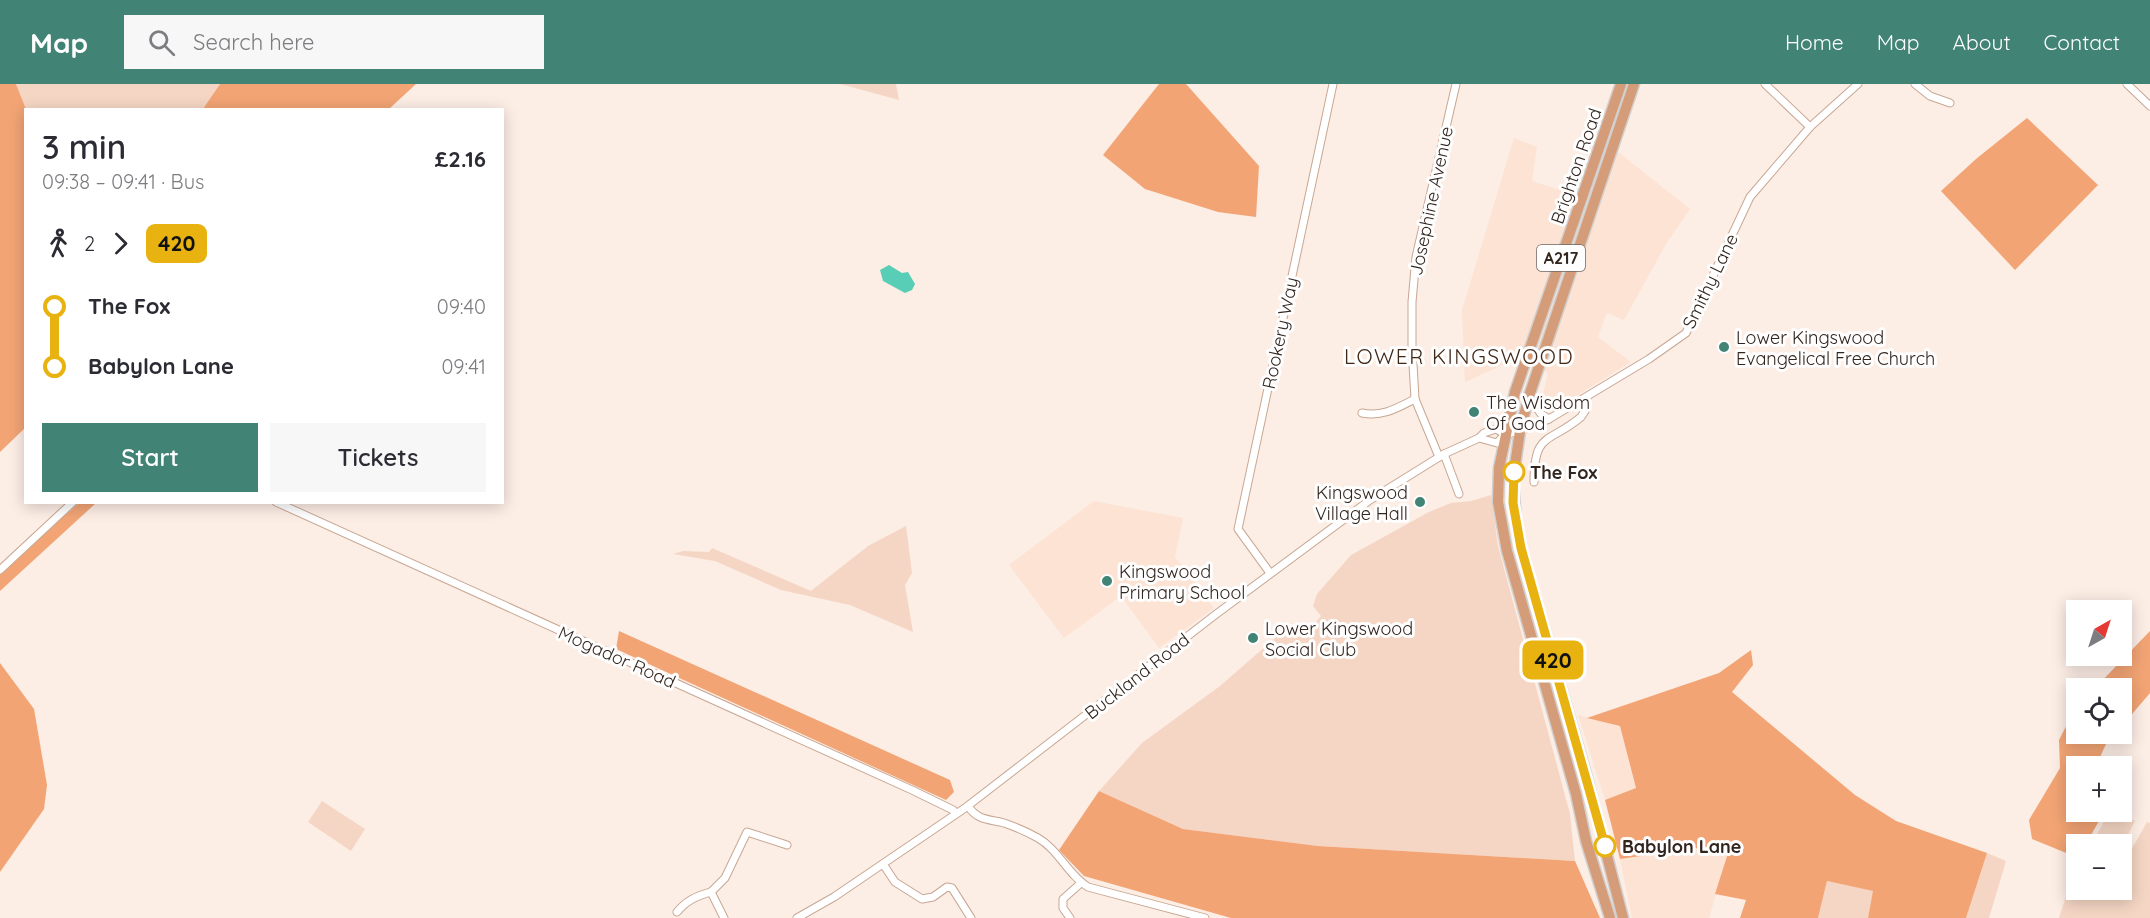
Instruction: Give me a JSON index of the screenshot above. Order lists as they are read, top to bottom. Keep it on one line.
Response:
{"streets":{"highway":["Brighton Road","A217"],"street":["Josephine Avenue","Smithy Lane","Rookery Way","Mogador Road","Buckland Road"]},"crossings":[["Brighton Road","Smithy Lane"],["Brighton Road","Buckland Road"],["Josephine Avenue","Buckland Road"],["Smithy Lane","Buckland Road"],["Rookery Way","Buckland Road"],["Mogador Road","Buckland Road"]],"districts":["LOWER KINGSWOOD"],"places":["Lower Kingswood Evangelical Free Church","The Wisdom Of God","The Fox","Kingswood Village Hall","Kingswood Primary School","Lower Kingswood Social Club","Babylon Lane"],"lines":["bus line 420"],"north":"top right","page":{"header":"Map","search":"Search here","nav":["Home","Map","About","Contact"],"on_map":"420","heading":["3 min","09:38 – 09:41 · Bus","£2.16"],"legs":["2","420"],"list":[{"name":"The Fox","value":"09:40"},{"name":"Babylon Lane","value":"09:41"}],"buttons":["Start","Tickets"],"map_buttons":["+","−"]}}
